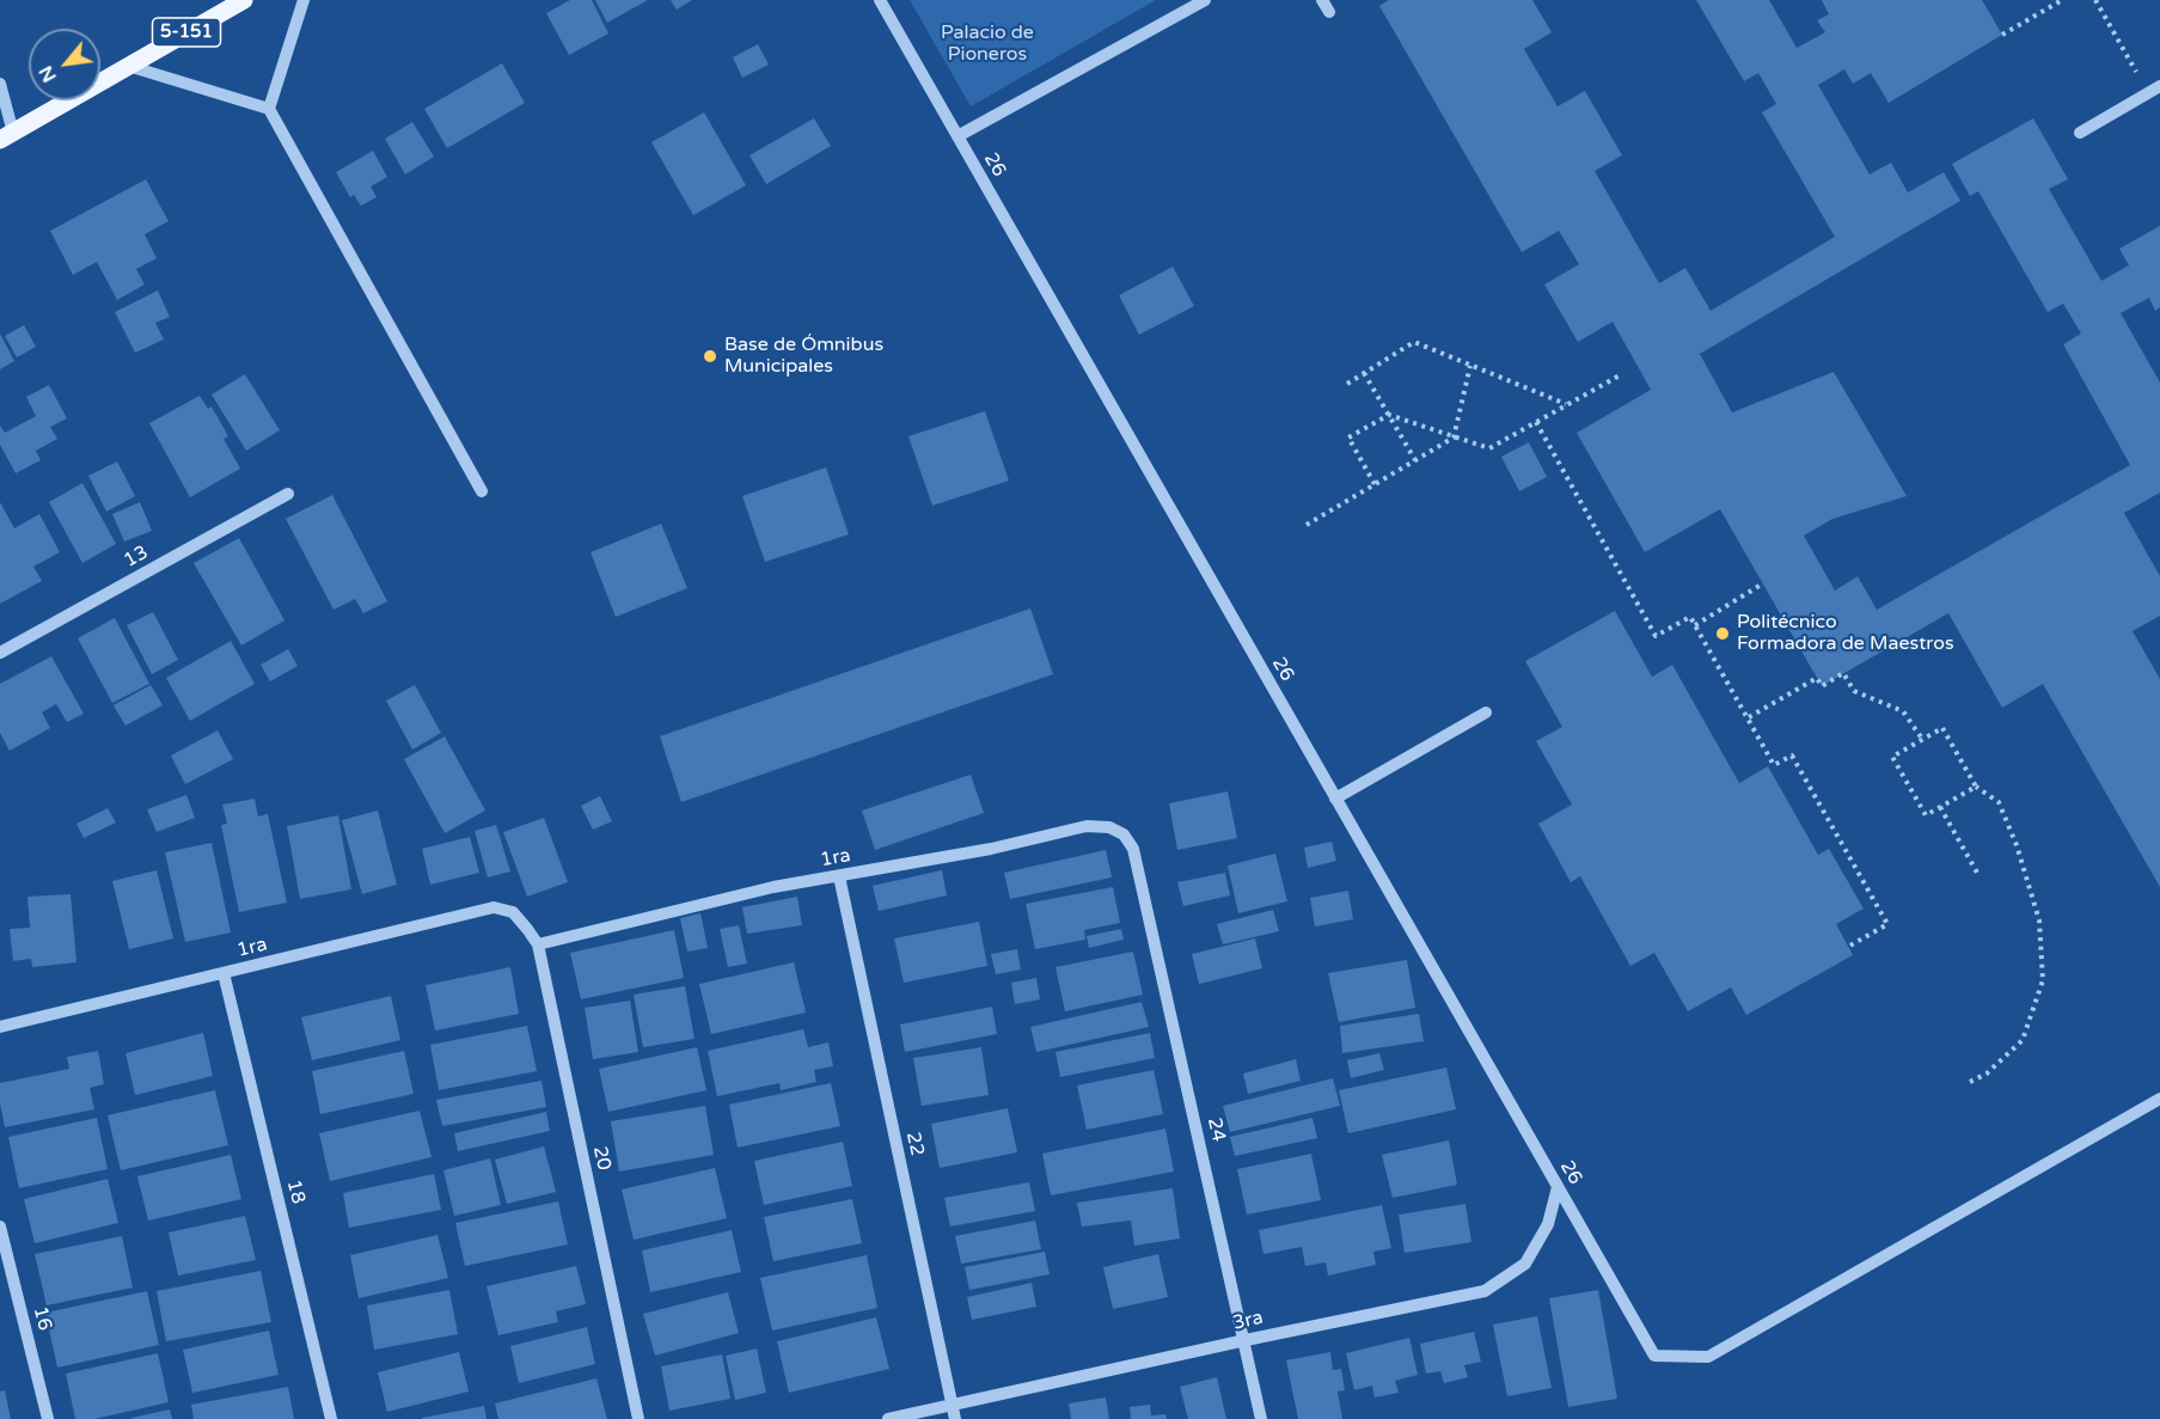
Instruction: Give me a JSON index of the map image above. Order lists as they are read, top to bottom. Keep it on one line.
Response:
{"streets":{"main road":["5-151"],"street":["26","13","1ra","24","22","20","18","16","3ra"]},"crossings":[["26","3ra"],["1ra","24"],["1ra","22"],["1ra","20"],["1ra","18"],["24","3ra"],["22","3ra"]],"parks":["Palacio de Pioneros"],"places":["Base de Ómnibus Municipales","Politécnico Formadora de Maestros"],"north":"bottom left"}
